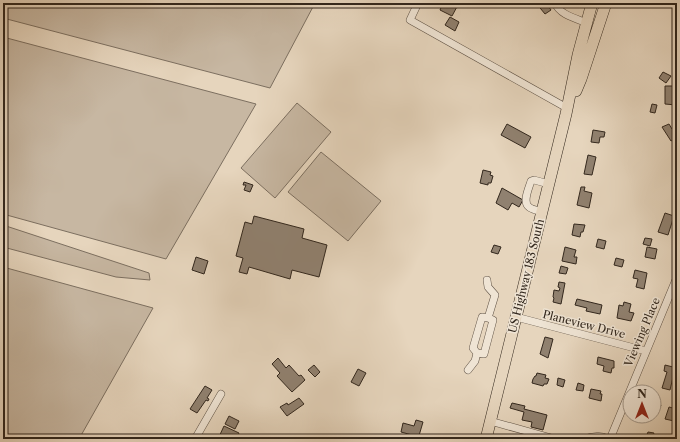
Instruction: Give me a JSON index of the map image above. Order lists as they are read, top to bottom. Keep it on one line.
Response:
{"streets":{"highway":["US Highway 183 South"],"street":["Planeview Drive","Viewing Place"]},"crossings":[["US Highway 183 South","Planeview Drive"],["Planeview Drive","Viewing Place"]],"north":"top"}
